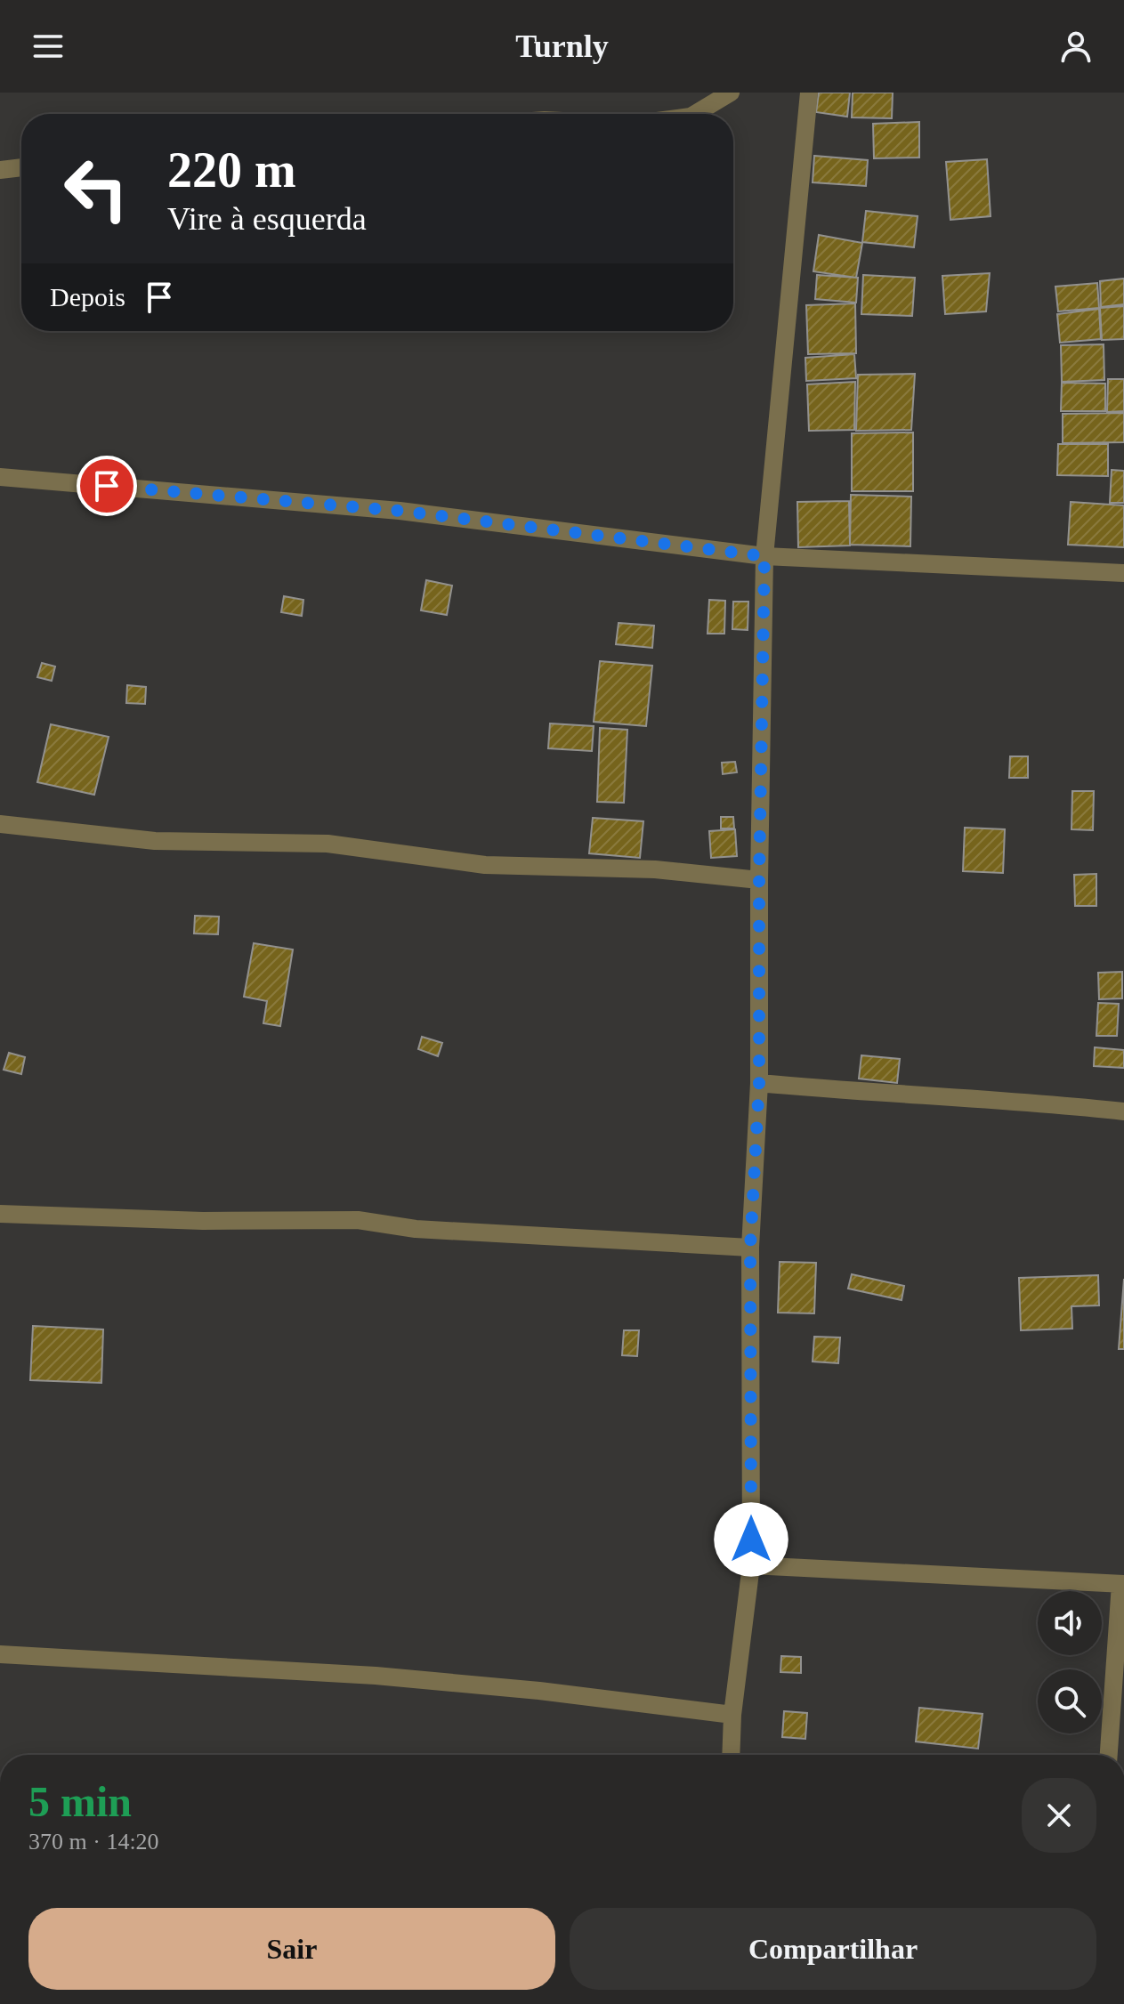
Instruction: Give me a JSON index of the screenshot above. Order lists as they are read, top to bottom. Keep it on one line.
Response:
{"page":{"header":"Turnly","turn":["220 m","Vire à esquerda"],"then":"Depois","heading":["5 min","370 m · 14:20"],"buttons":["Sair","Compartilhar"]}}
